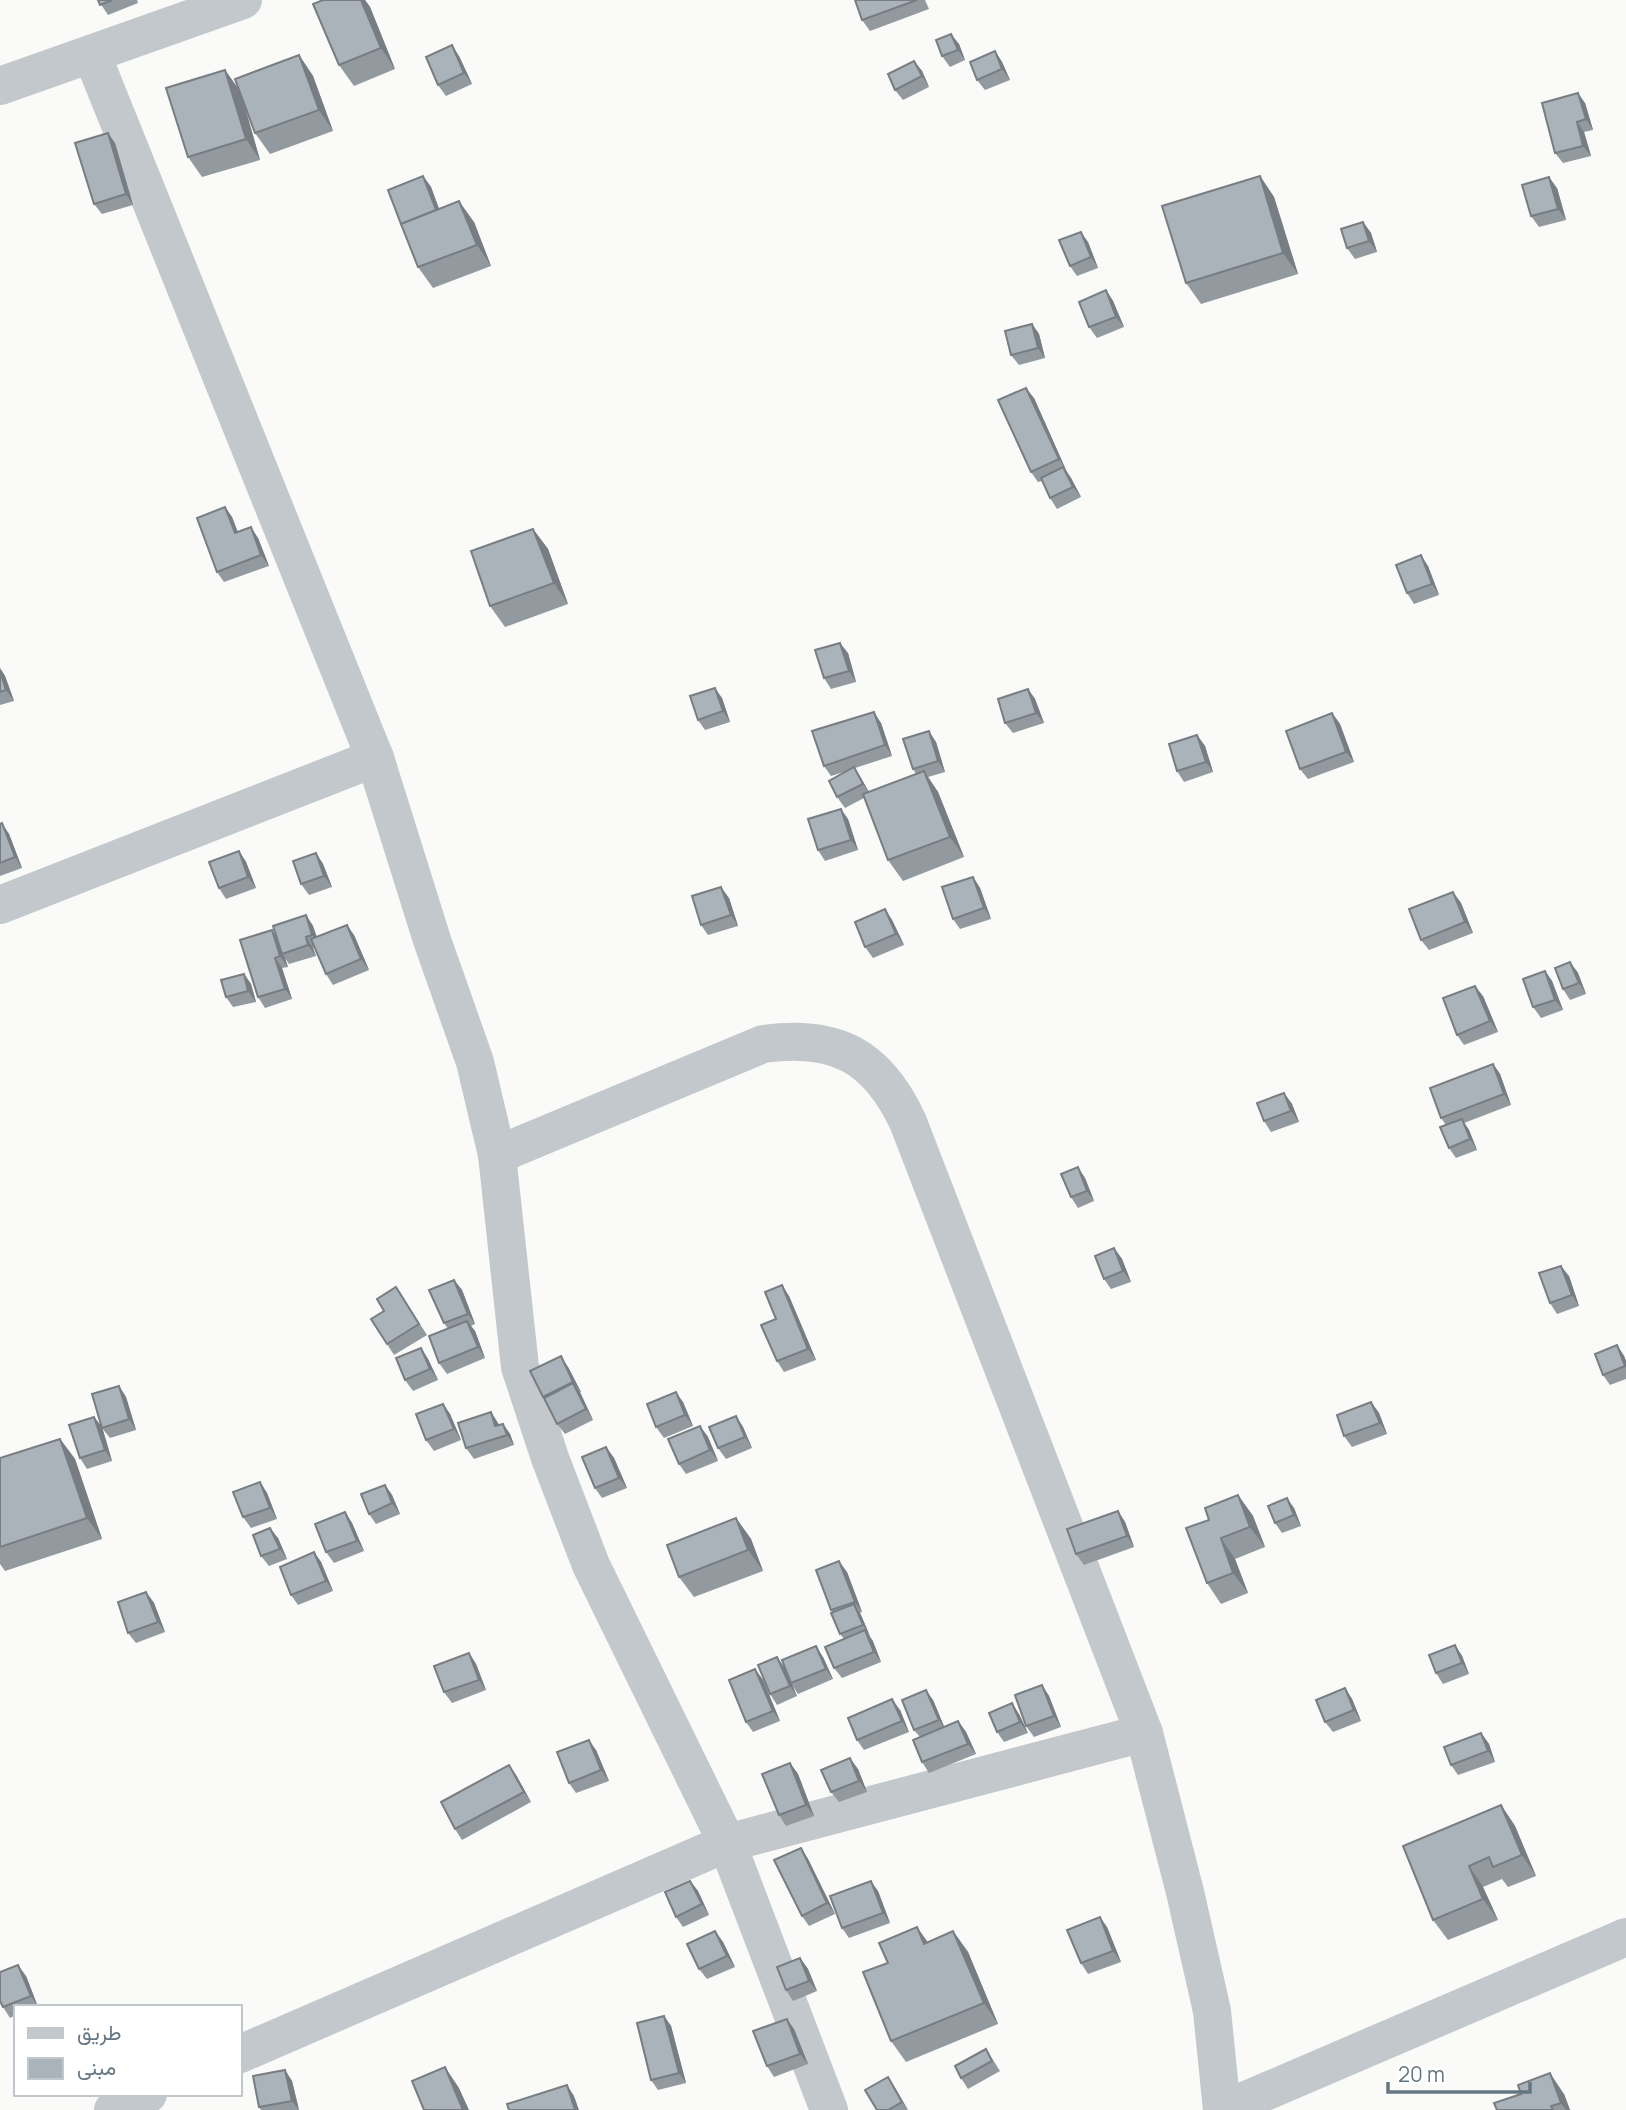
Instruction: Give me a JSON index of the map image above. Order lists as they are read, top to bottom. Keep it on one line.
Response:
{"legend":["طريق","مبنى"],"scale_bar":"20 m"}
